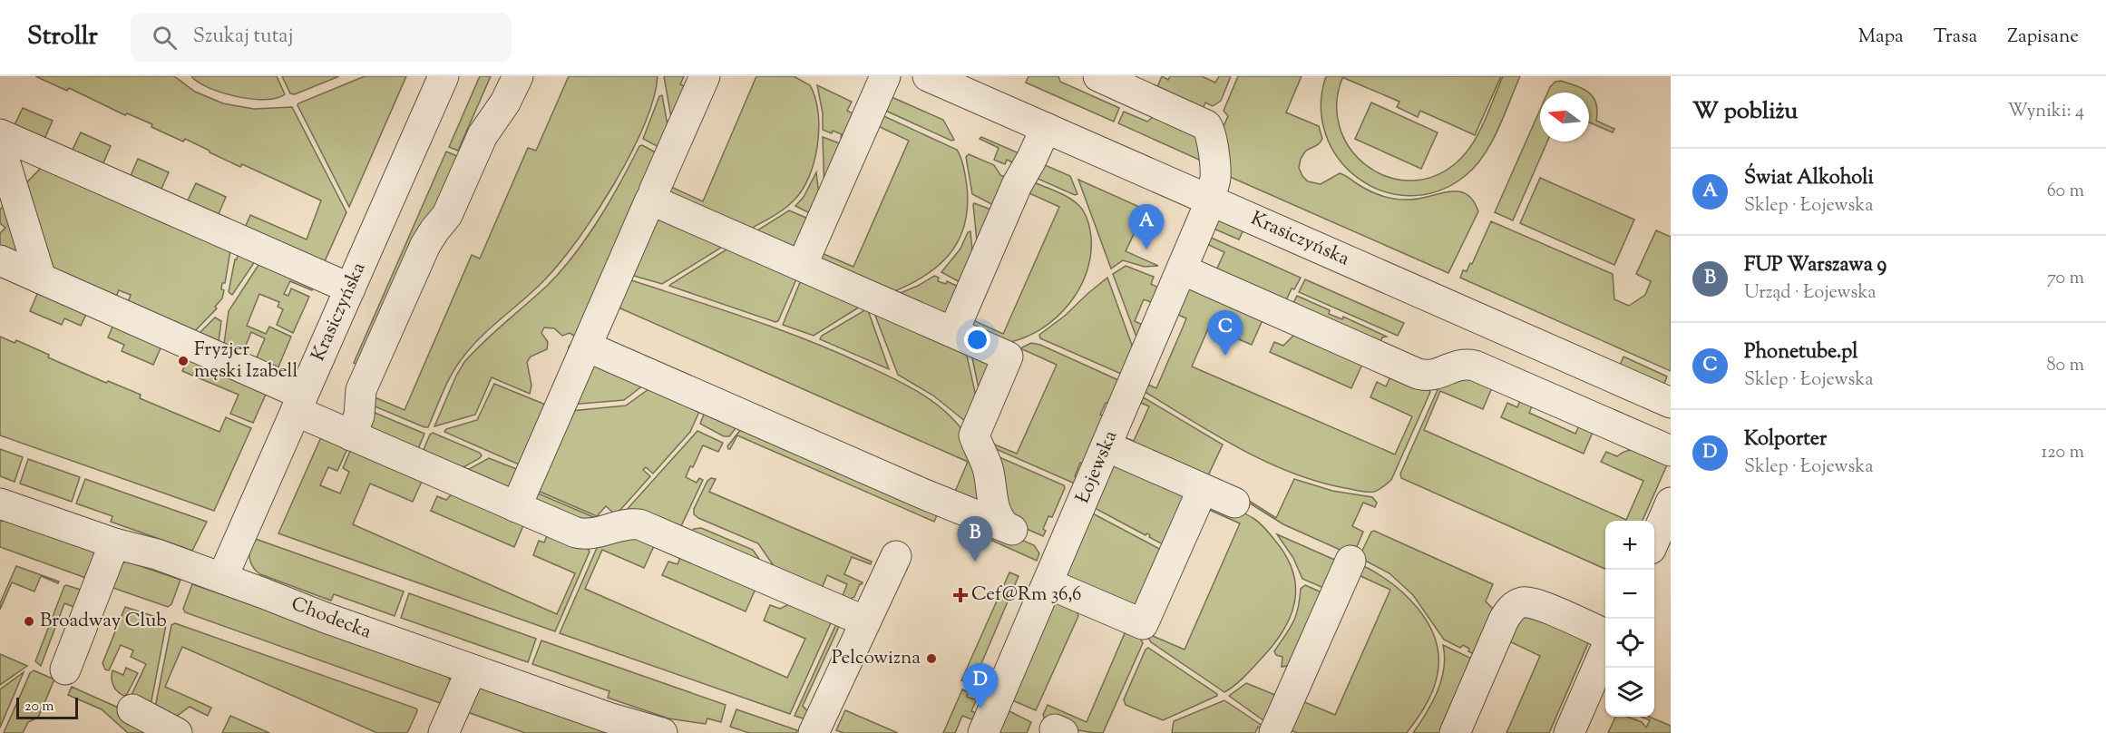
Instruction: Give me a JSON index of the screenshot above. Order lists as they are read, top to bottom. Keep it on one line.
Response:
{"streets":{"street":["Krasiczyńska","Łojewska","Chodecka"]},"crossings":[["Krasiczyńska","Łojewska"],["Krasiczyńska","Chodecka"]],"places":{"other":["Fryzjer męski Izabell","Broadway Club","Pelcowizna"],"health":["Cef@Rm 36,6"]},"scale_bar":"20 m","north":"left","page":{"header":"Strollr","search":"Szukaj tutaj","nav":["Mapa","Trasa","Zapisane"],"heading":["W pobliżu","Wyniki: 4"],"list":[{"mark":"A","name":"Świat Alkoholi","note":"Sklep · Łojewska","value":"60 m"},{"mark":"B","name":"FUP Warszawa 9","note":"Urząd · Łojewska","value":"70 m"},{"mark":"C","name":"Phonetube.pl","note":"Sklep · Łojewska","value":"80 m"},{"mark":"D","name":"Kolporter","note":"Sklep · Łojewska","value":"120 m"}],"pins":["A","C","B","D"],"map_buttons":["+","−"],"scale":"20 m"}}
